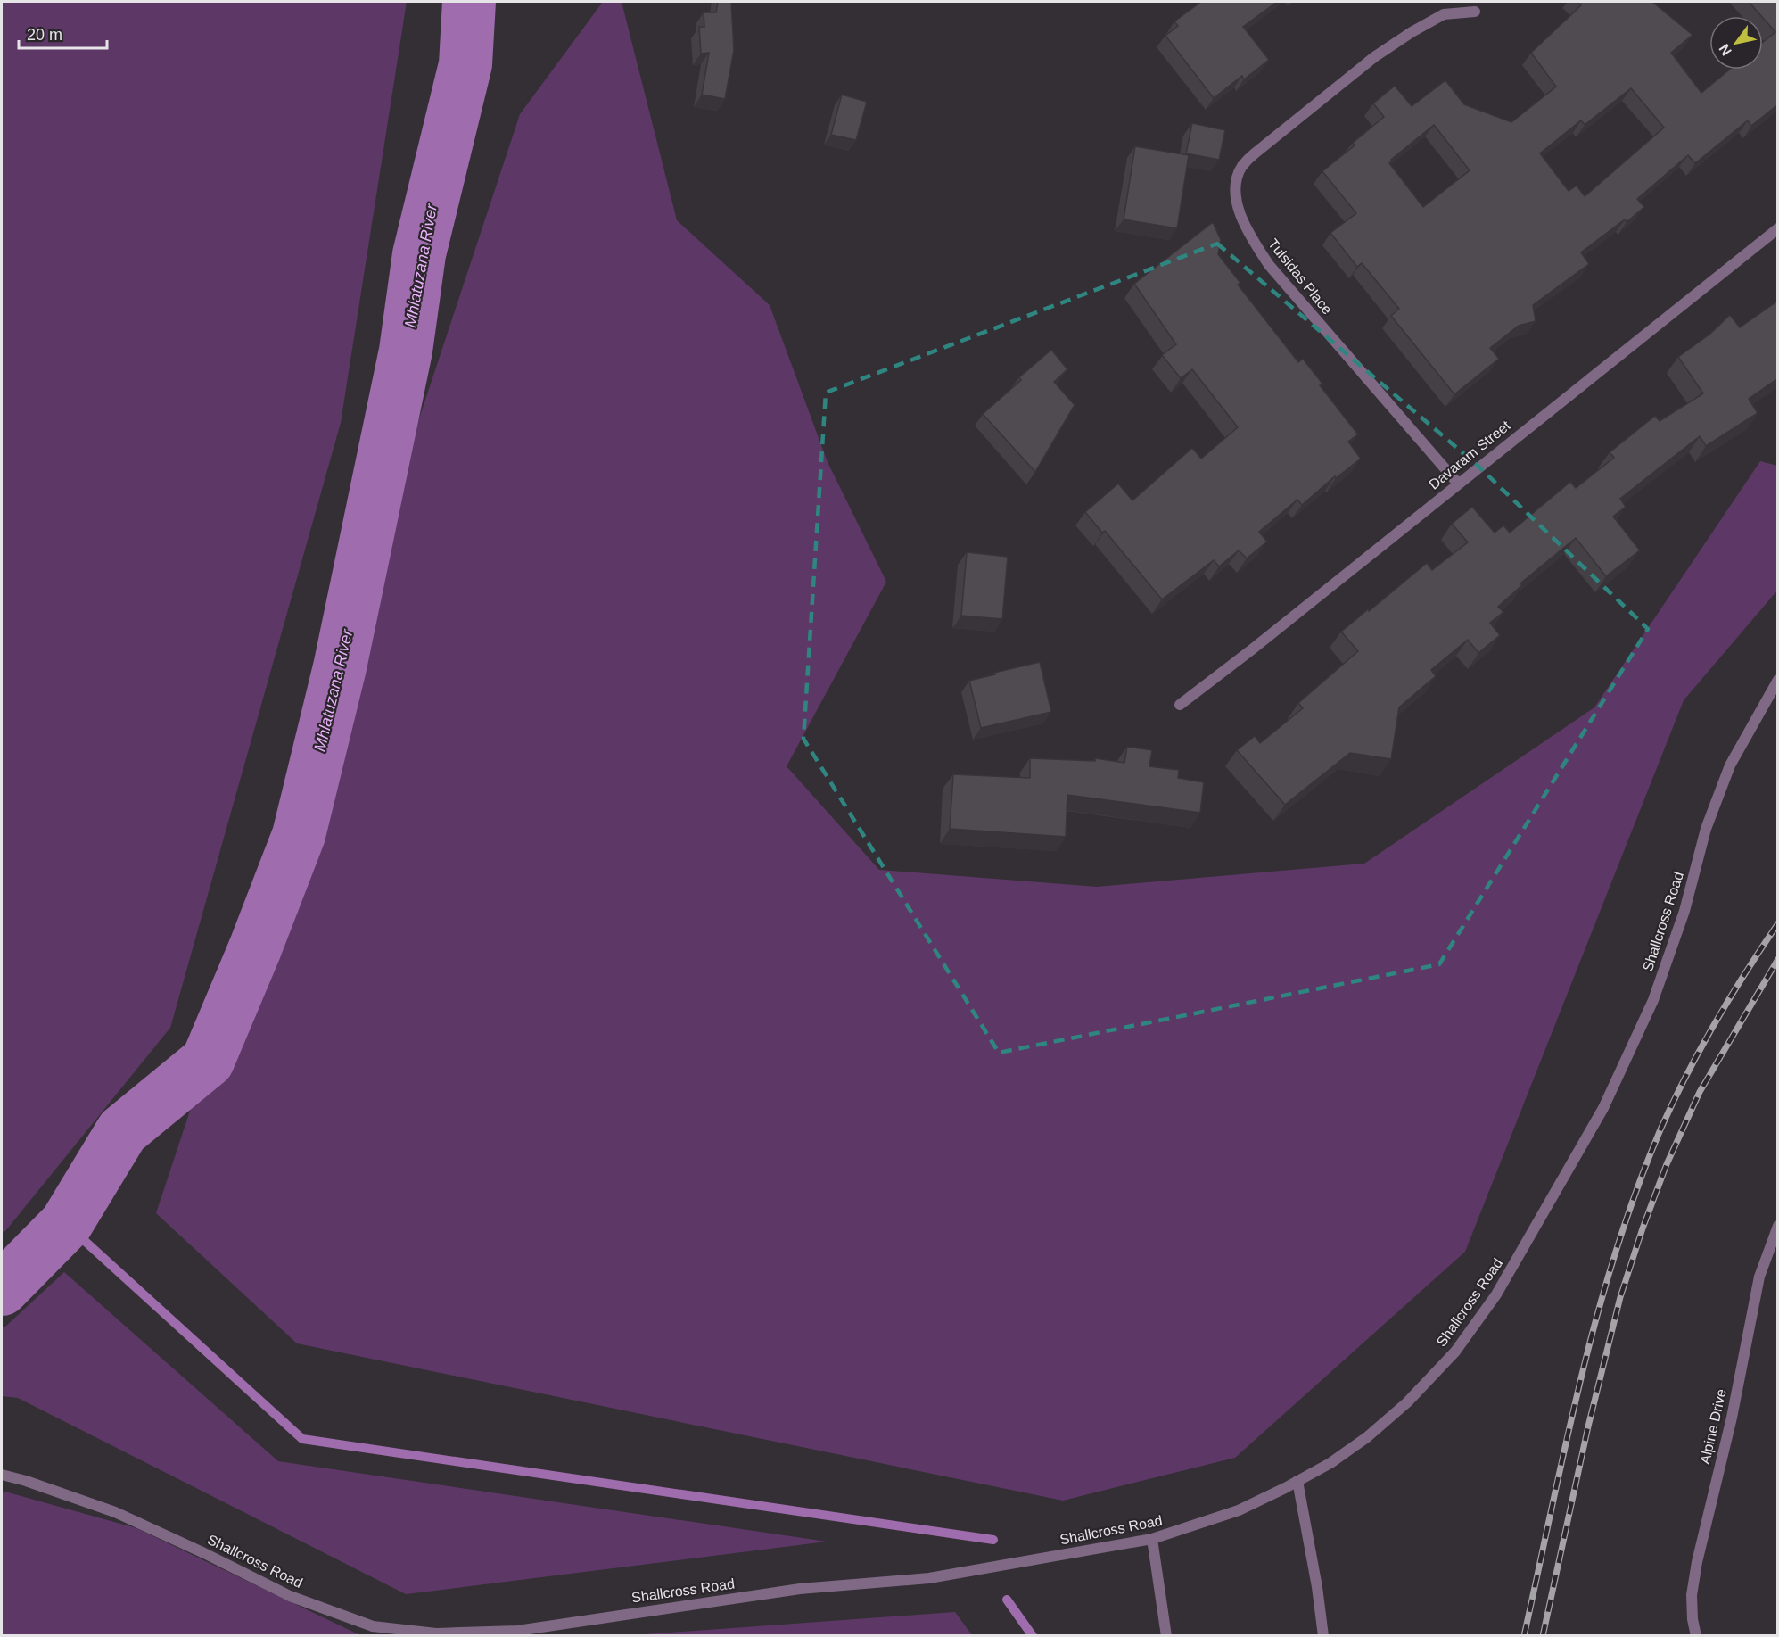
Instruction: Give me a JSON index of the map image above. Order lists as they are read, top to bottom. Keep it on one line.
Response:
{"streets":{"street":["Tulsidas Place","Davaram Street","Shallcross Road","Alpine Drive"]},"crossings":[["Tulsidas Place","Davaram Street"]],"water":["Mhlatuzana River"],"scale_bar":"20 m","north":"bottom left"}
